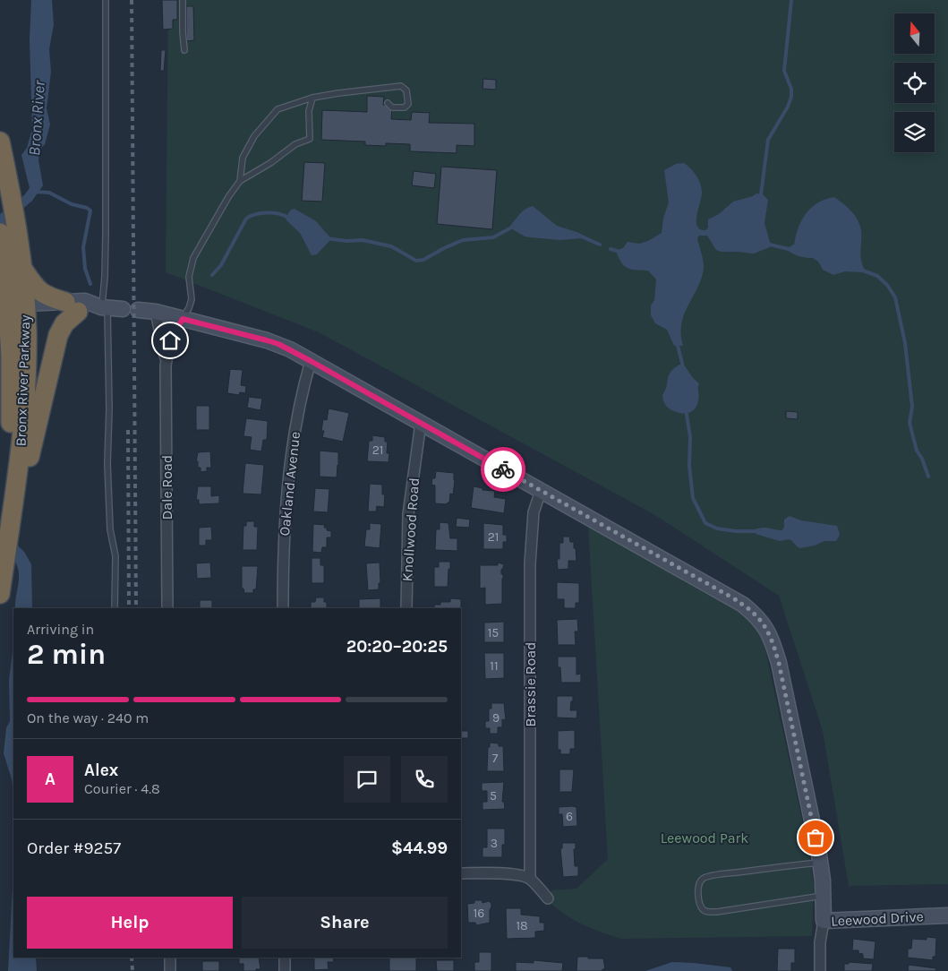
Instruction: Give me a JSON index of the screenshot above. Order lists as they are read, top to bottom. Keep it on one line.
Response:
{"streets":{"highway":["Bronx River Parkway"],"street":["Oakland Avenue","Dale Road","Knollwood Road","Brassie Road","Leewood Drive"]},"crossings":[["Bronx River Parkway","Leewood Drive"],["Oakland Avenue","Leewood Drive"],["Dale Road","Leewood Drive"],["Knollwood Road","Leewood Drive"],["Brassie Road","Leewood Drive"]],"water":["Bronx River"],"parks":["Leewood Park"],"house_numbers":["21","21","15","11","9","7","5","6","3","16","18"],"north":"top","page":{"heading":["2 min","Arriving in","20:20–20:25"],"panel":["Alex","Courier · 4.8","Order #9257","$44.99"],"bar":"On the way · 240 m","round":"A","buttons":["Help","Share"]}}
